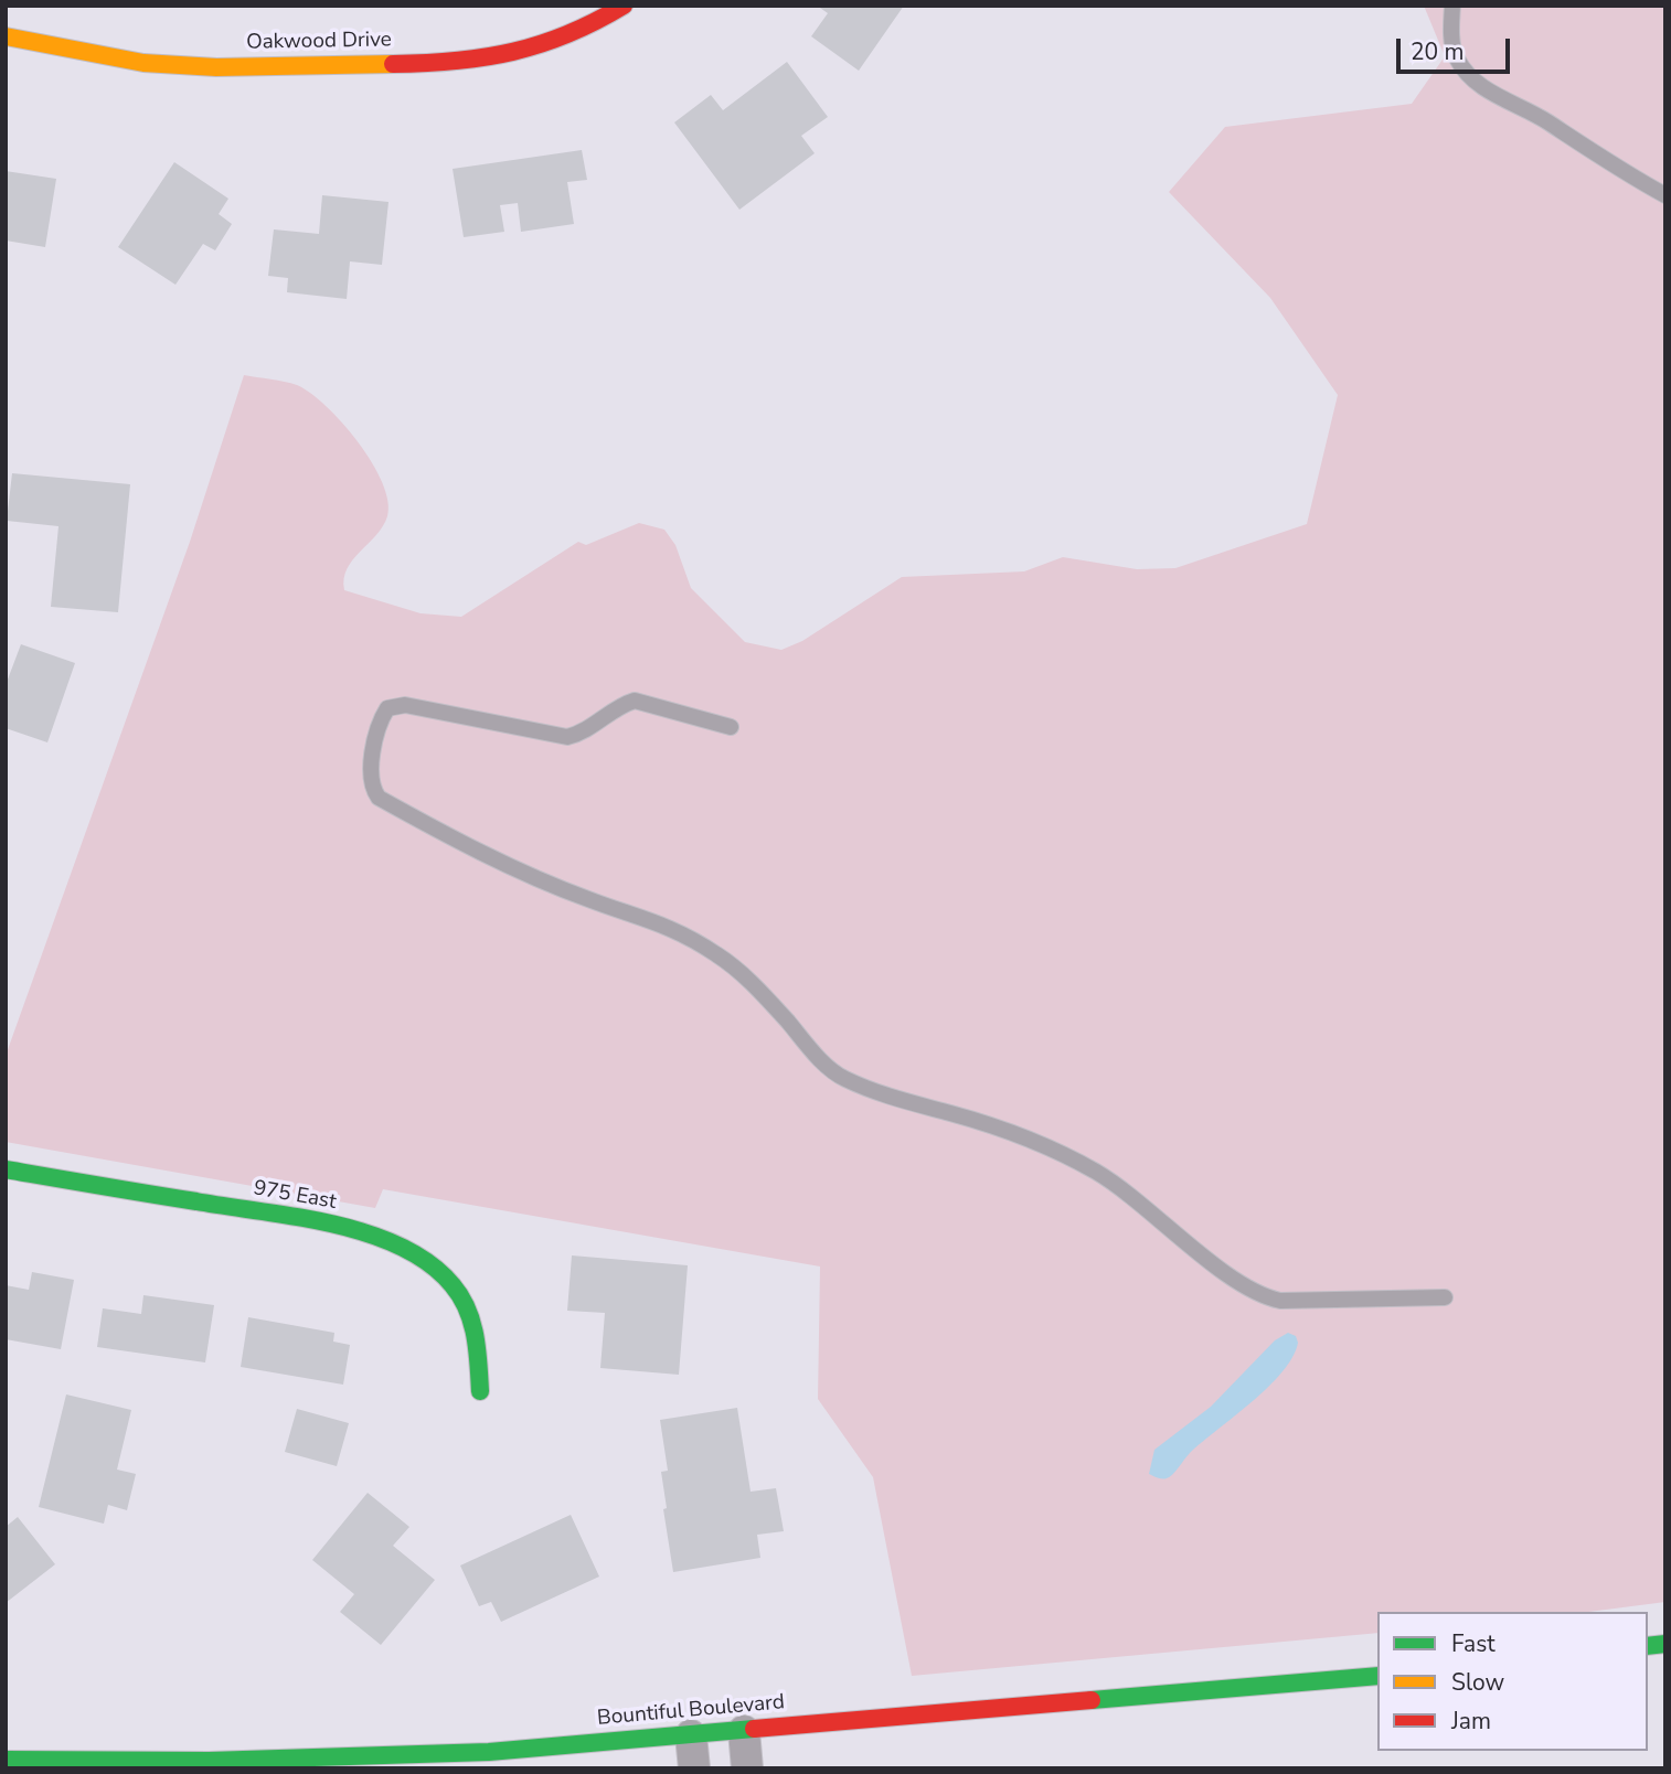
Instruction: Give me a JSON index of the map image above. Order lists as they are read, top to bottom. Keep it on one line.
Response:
{"streets":{"main road":["Oakwood Drive","975 East","Bountiful Boulevard"]},"legend":["Fast","Slow","Jam"],"scale_bar":"20 m"}
